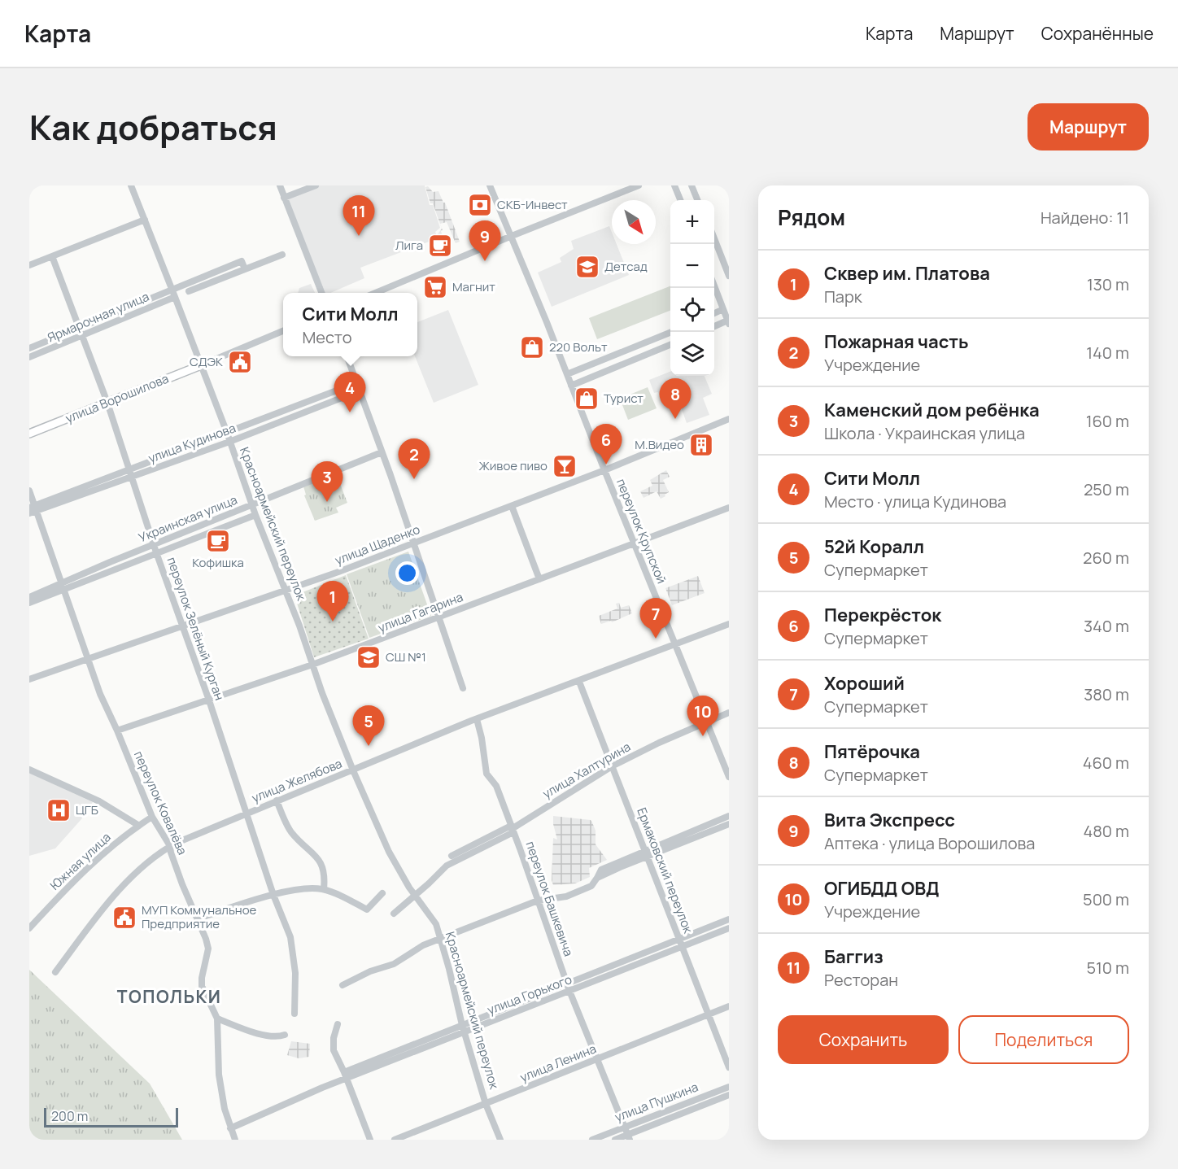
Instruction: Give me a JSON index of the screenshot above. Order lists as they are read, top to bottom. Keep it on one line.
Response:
{"streets":{"main road":["улица Ворошилова"],"street":["Ярмарочная улица","улица Кудинова","Украинская улица","Красноармейский переулок","переулок Крупской","улица Щаденко","улица Гагарина","переулок Зелёный Курган","улица Халтурина","улица Желябова","переулок Ковалёва","Южная улица","Ермаковский переулок","переулок Башкевича","улица Горького","улица Ленина","улица Пушкина"]},"crossings":[["Ярмарочная улица","Красноармейский переулок"],["Ярмарочная улица","переулок Зелёный Курган"],["улица Ворошилова","Красноармейский переулок"],["улица Ворошилова","переулок Зелёный Курган"],["улица Кудинова","Красноармейский переулок"],["улица Кудинова","переулок Зелёный Курган"],["улица Кудинова","переулок Ковалёва"],["Украинская улица","Красноармейский переулок"],["Украинская улица","переулок Зелёный Курган"],["Украинская улица","переулок Ковалёва"],["Красноармейский переулок","улица Щаденко"],["Красноармейский переулок","улица Гагарина"],["Красноармейский переулок","улица Халтурина"],["Красноармейский переулок","улица Желябова"],["Красноармейский переулок","улица Горького"],["Красноармейский переулок","улица Ленина"],["переулок Крупской","улица Щаденко"],["переулок Крупской","улица Гагарина"],["переулок Крупской","улица Халтурина"],["переулок Крупской","улица Желябова"],["улица Щаденко","переулок Зелёный Курган"],["улица Щаденко","переулок Ковалёва"],["улица Гагарина","переулок Зелёный Курган"],["улица Гагарина","переулок Ковалёва"],["переулок Зелёный Курган","улица Желябова"],["улица Халтурина","Ермаковский переулок"],["улица Халтурина","переулок Башкевича"],["улица Желябова","переулок Ковалёва"],["улица Желябова","Ермаковский переулок"],["улица Желябова","переулок Башкевича"],["переулок Ковалёва","Южная улица"],["переулок Ковалёва","улица Горького"],["Ермаковский переулок","улица Горького"],["Ермаковский переулок","улица Ленина"],["переулок Башкевича","улица Горького"],["переулок Башкевича","улица Ленина"],["переулок Башкевича","улица Пушкина"]],"districts":["ТОПОЛЬКИ"],"places":{"bank":["СКБ-Инвест"],"cafe":["Лига","Кофишка"],"school or university":["Детсад","СШ №1"],"supermarket":["Магнит"],"shop":["220 Вольт","Турист"],"public building":["СДЭК","МУП Коммунальное Предприятие"],"building":["М.Видео"],"bar":["Живое пиво"],"hospital":["ЦГБ"]},"scale_bar":"200 m","north":"bottom right","page":{"header":"Карта","nav":["Карта","Маршрут","Сохранённые"],"title":"Как добраться","buttons":["Маршрут",["Сохранить","Поделиться"]],"heading":["Рядом","Найдено: 11"],"pins":["11","9","4","8","6","2","3","1","7","10","5"],"map_buttons":["+","−"],"list":[{"mark":"1","name":"Сквер им. Платова","note":"Парк","value":"130 m"},{"mark":"2","name":"Пожарная часть","note":"Учреждение","value":"140 m"},{"mark":"3","name":"Каменский дом ребёнка","note":"Школа · Украинская улица","value":"160 m"},{"mark":"4","name":"Сити Молл","note":"Место · улица Кудинова","value":"250 m"},{"mark":"5","name":"52й Коралл","note":"Супермаркет","value":"260 m"},{"mark":"6","name":"Перекрёсток","note":"Супермаркет","value":"340 m"},{"mark":"7","name":"Хороший","note":"Супермаркет","value":"380 m"},{"mark":"8","name":"Пятёрочка","note":"Супермаркет","value":"460 m"},{"mark":"9","name":"Вита Экспресс","note":"Аптека · улица Ворошилова","value":"480 m"},{"mark":"10","name":"ОГИБДД ОВД","note":"Учреждение","value":"500 m"},{"mark":"11","name":"Баггиз","note":"Ресторан","value":"510 m"}],"popup":["Сити Молл","Место"],"scale":"200 m"}}
